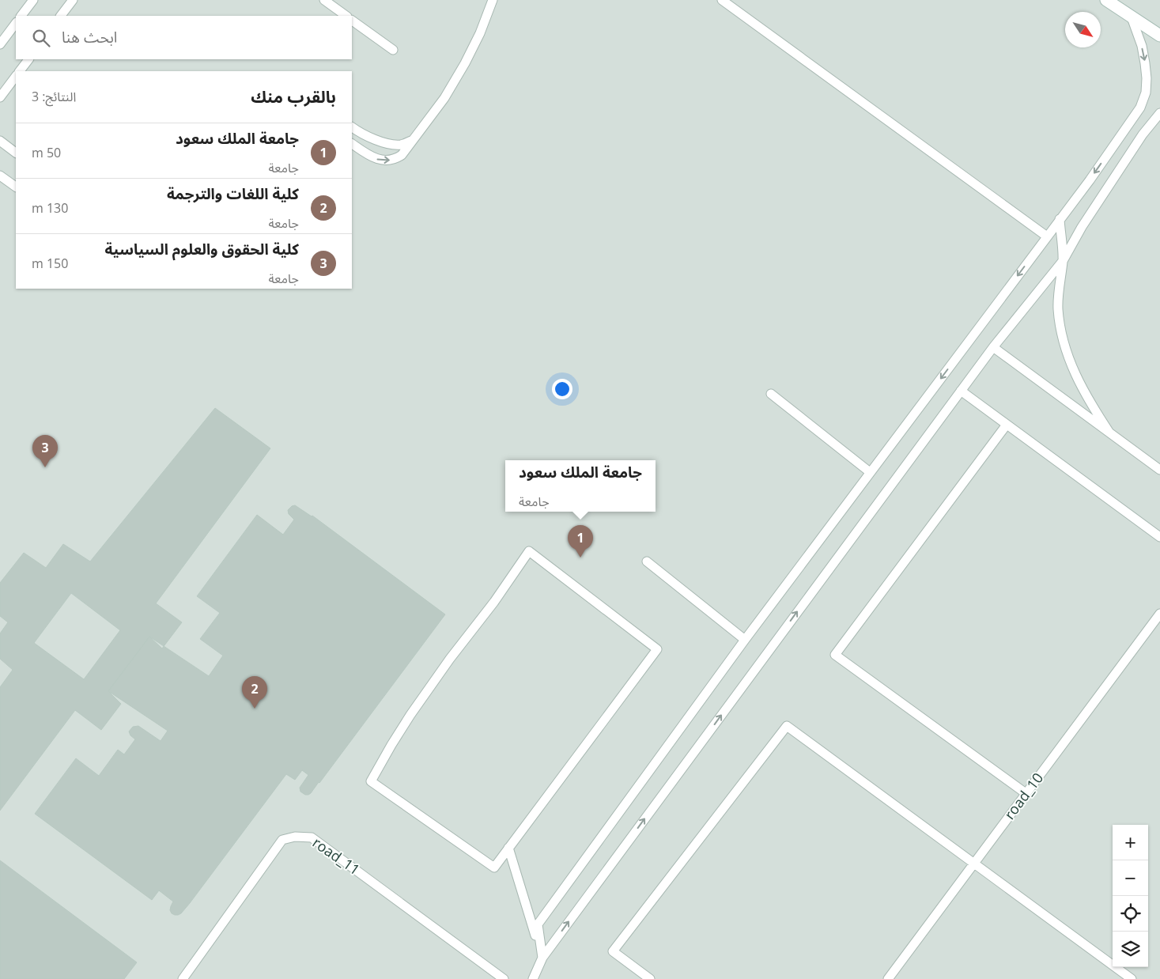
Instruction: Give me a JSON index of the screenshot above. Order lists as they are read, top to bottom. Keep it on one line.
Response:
{"streets":{"lane":["road_10","road_11"]},"north":"bottom right","page":{"search":"ابحث هنا","heading":["بالقرب منك","النتائج: 3"],"list":[{"mark":"1","name":"جامعة الملك سعود","note":"جامعة","value":"50 m"},{"mark":"2","name":"كلية اللغات والترجمة","note":"جامعة","value":"130 m"},{"mark":"3","name":"كلية الحقوق والعلوم السياسية","note":"جامعة","value":"150 m"}],"pins":["3","1","2"],"popup":["جامعة الملك سعود","جامعة"],"map_buttons":["+","−"]}}
